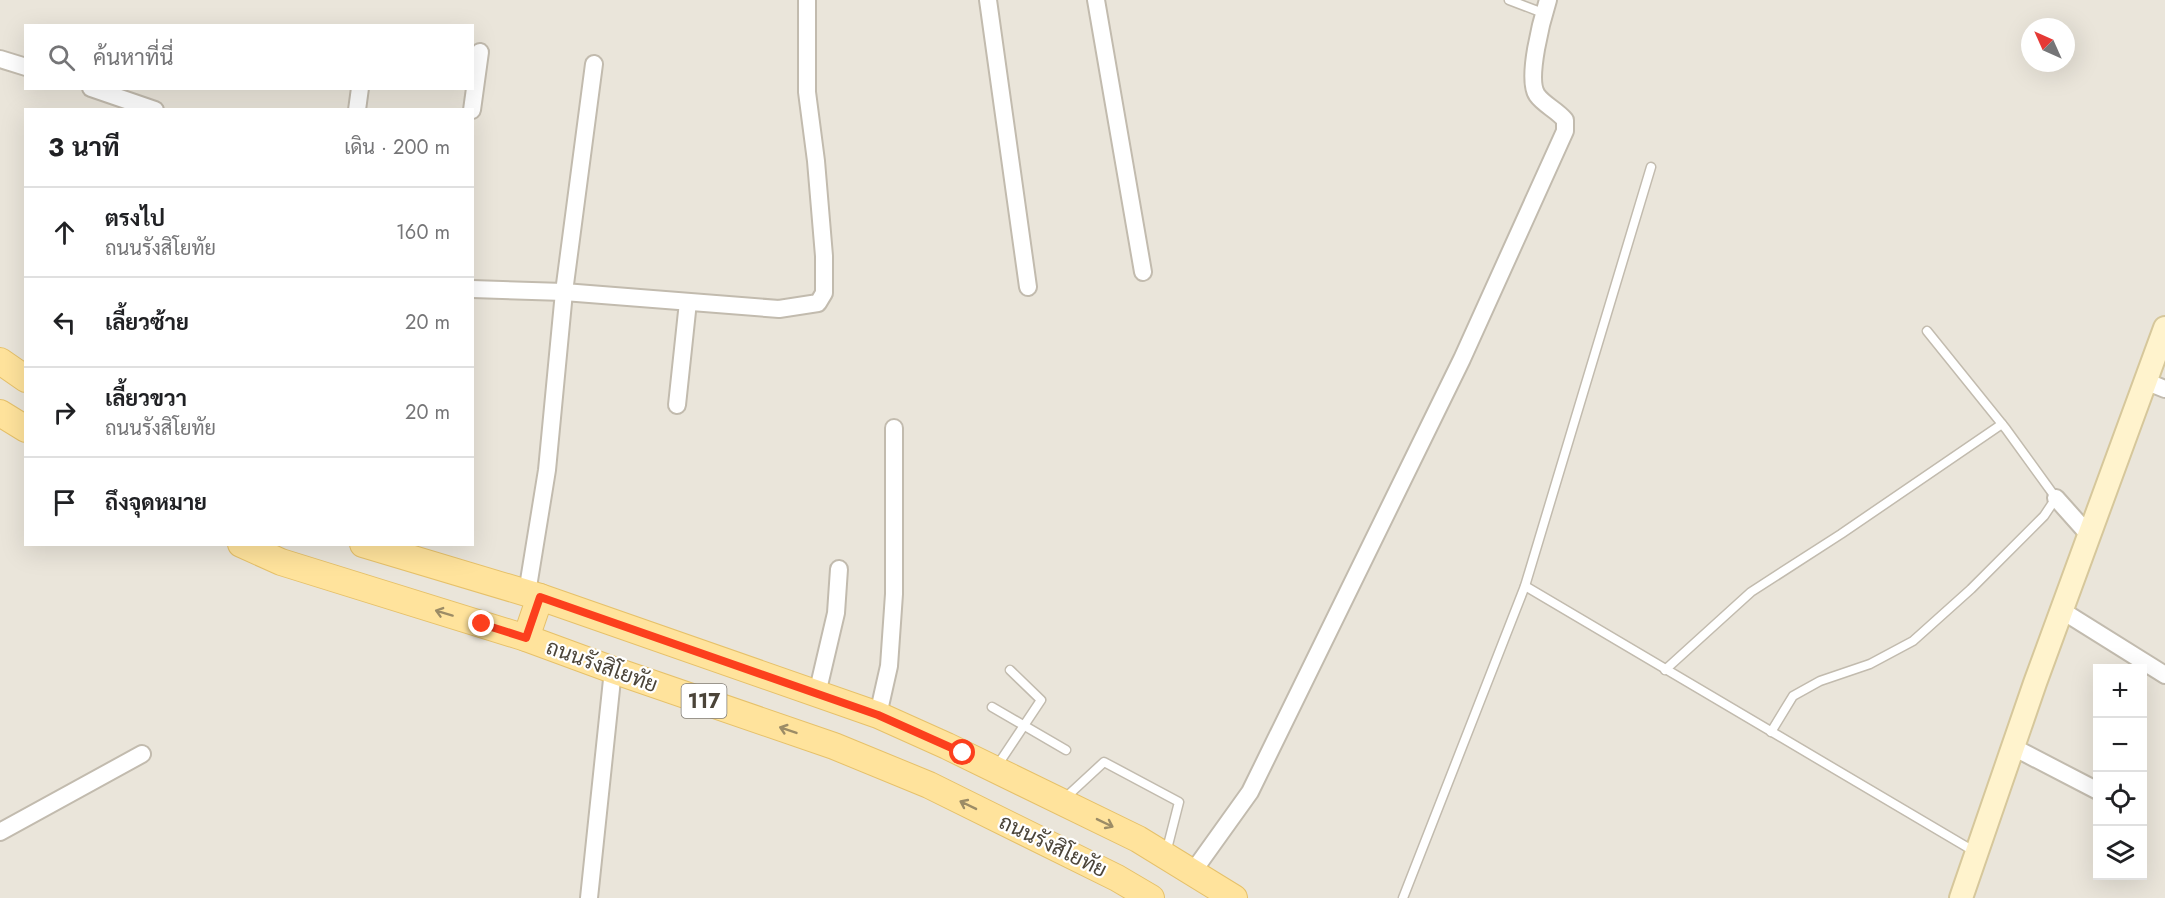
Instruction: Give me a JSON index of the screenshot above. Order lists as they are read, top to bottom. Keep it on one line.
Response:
{"streets":{"main road":["ถนนรังสิโยทัย","117"]},"north":"top left","page":{"search":"ค้นหาที่นี่","heading":["3 นาที","เดิน · 200 m"],"list":[["ตรงไป","ถนนรังสิโยทัย","160 m"],["เลี้ยวซ้าย","20 m"],["เลี้ยวขวา","ถนนรังสิโยทัย","20 m"],"ถึงจุดหมาย"],"map_buttons":["+","−"]}}
